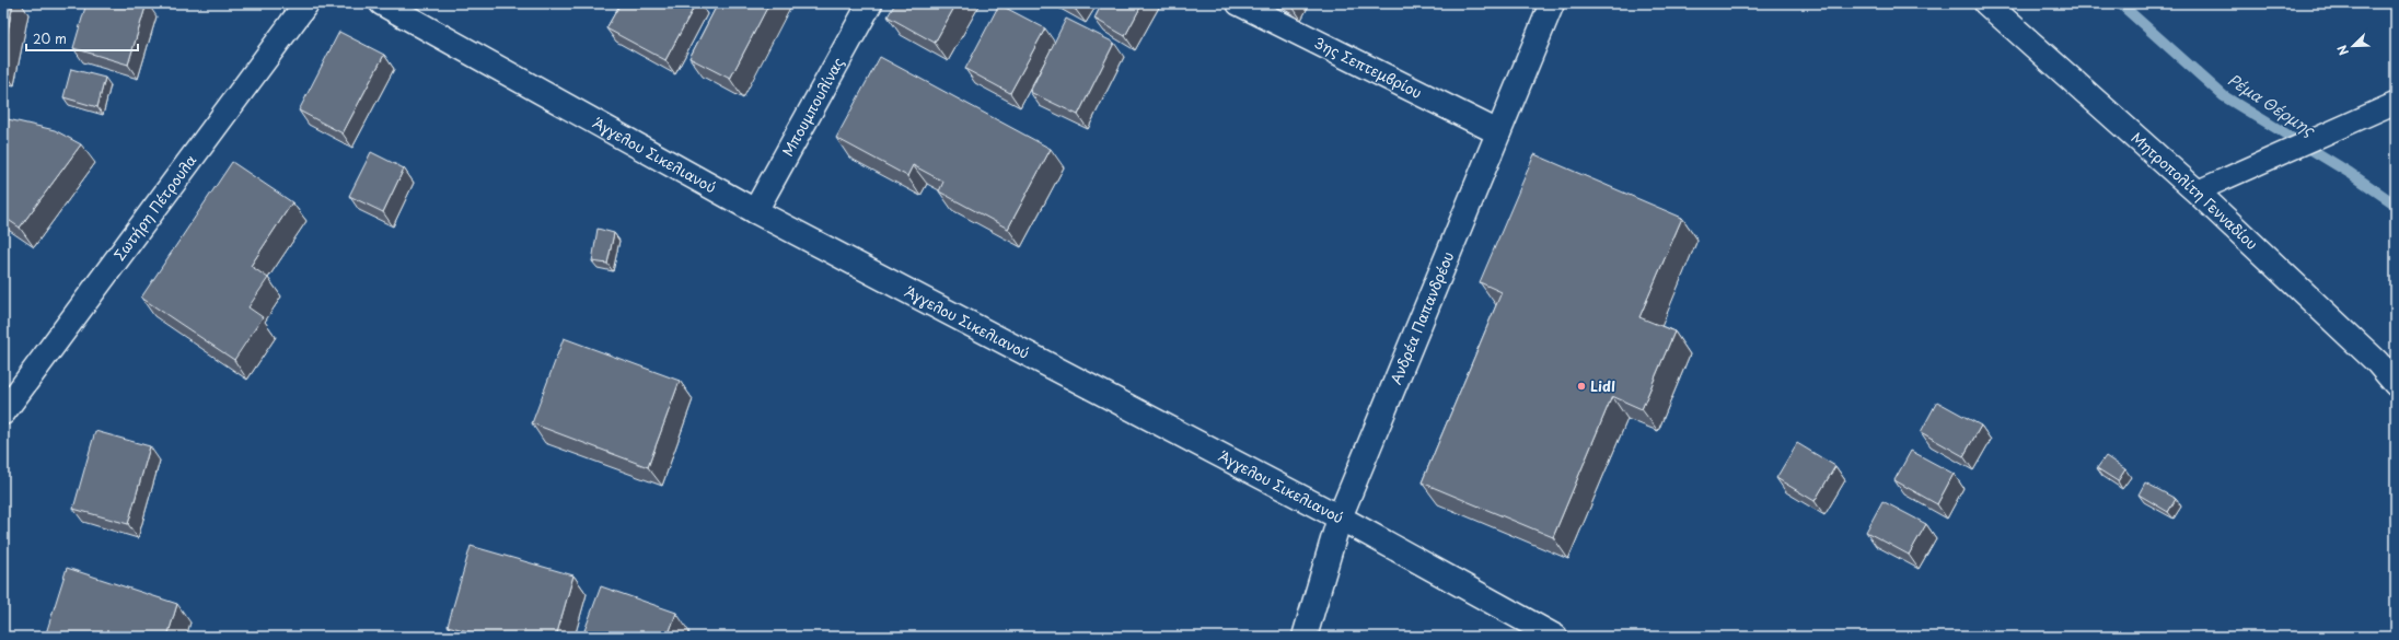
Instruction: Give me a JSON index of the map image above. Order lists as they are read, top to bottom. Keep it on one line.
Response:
{"streets":{"street":["3ης Σεπτεμβρίου","Μπουμπουλίνας","Άγγελου Σικελιανού","Μητροπολίτη Γενναδίου","Σωτήρη Πέτρουλα","Ανδρέα Παπανδρέου"]},"crossings":[["3ης Σεπτεμβρίου","Ανδρέα Παπανδρέου"],["Μπουμπουλίνας","Άγγελου Σικελιανού"],["Άγγελου Σικελιανού","Ανδρέα Παπανδρέου"]],"water":["Ρέμα Θέρμης"],"places":["Lidl"],"scale_bar":"20 m","north":"bottom left"}
